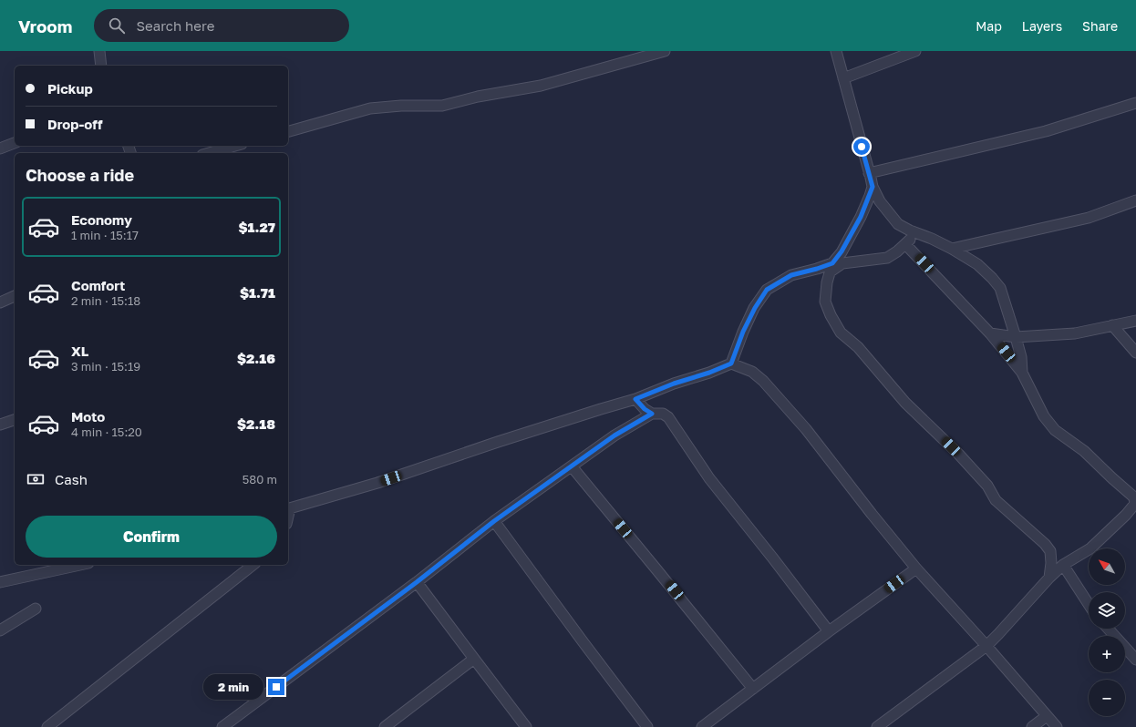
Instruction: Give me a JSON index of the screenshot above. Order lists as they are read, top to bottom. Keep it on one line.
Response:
{"north":"top left","page":{"header":"Vroom","search":"Search here","nav":["Map","Layers","Share"],"banner":["Pickup","Drop-off"],"heading":"Choose a ride","list":[{"name":"Economy","note":"1 min · 15:17","value":"$1.27"},{"name":"Comfort","note":"2 min · 15:18","value":"$1.71"},{"name":"XL","note":"3 min · 15:19","value":"$2.16"},{"name":"Moto","note":"4 min · 15:20","value":"$2.18"}],"pay":["Cash","580 m"],"buttons":"Confirm","map_buttons":["+","−"],"bubble":"2 min"}}
